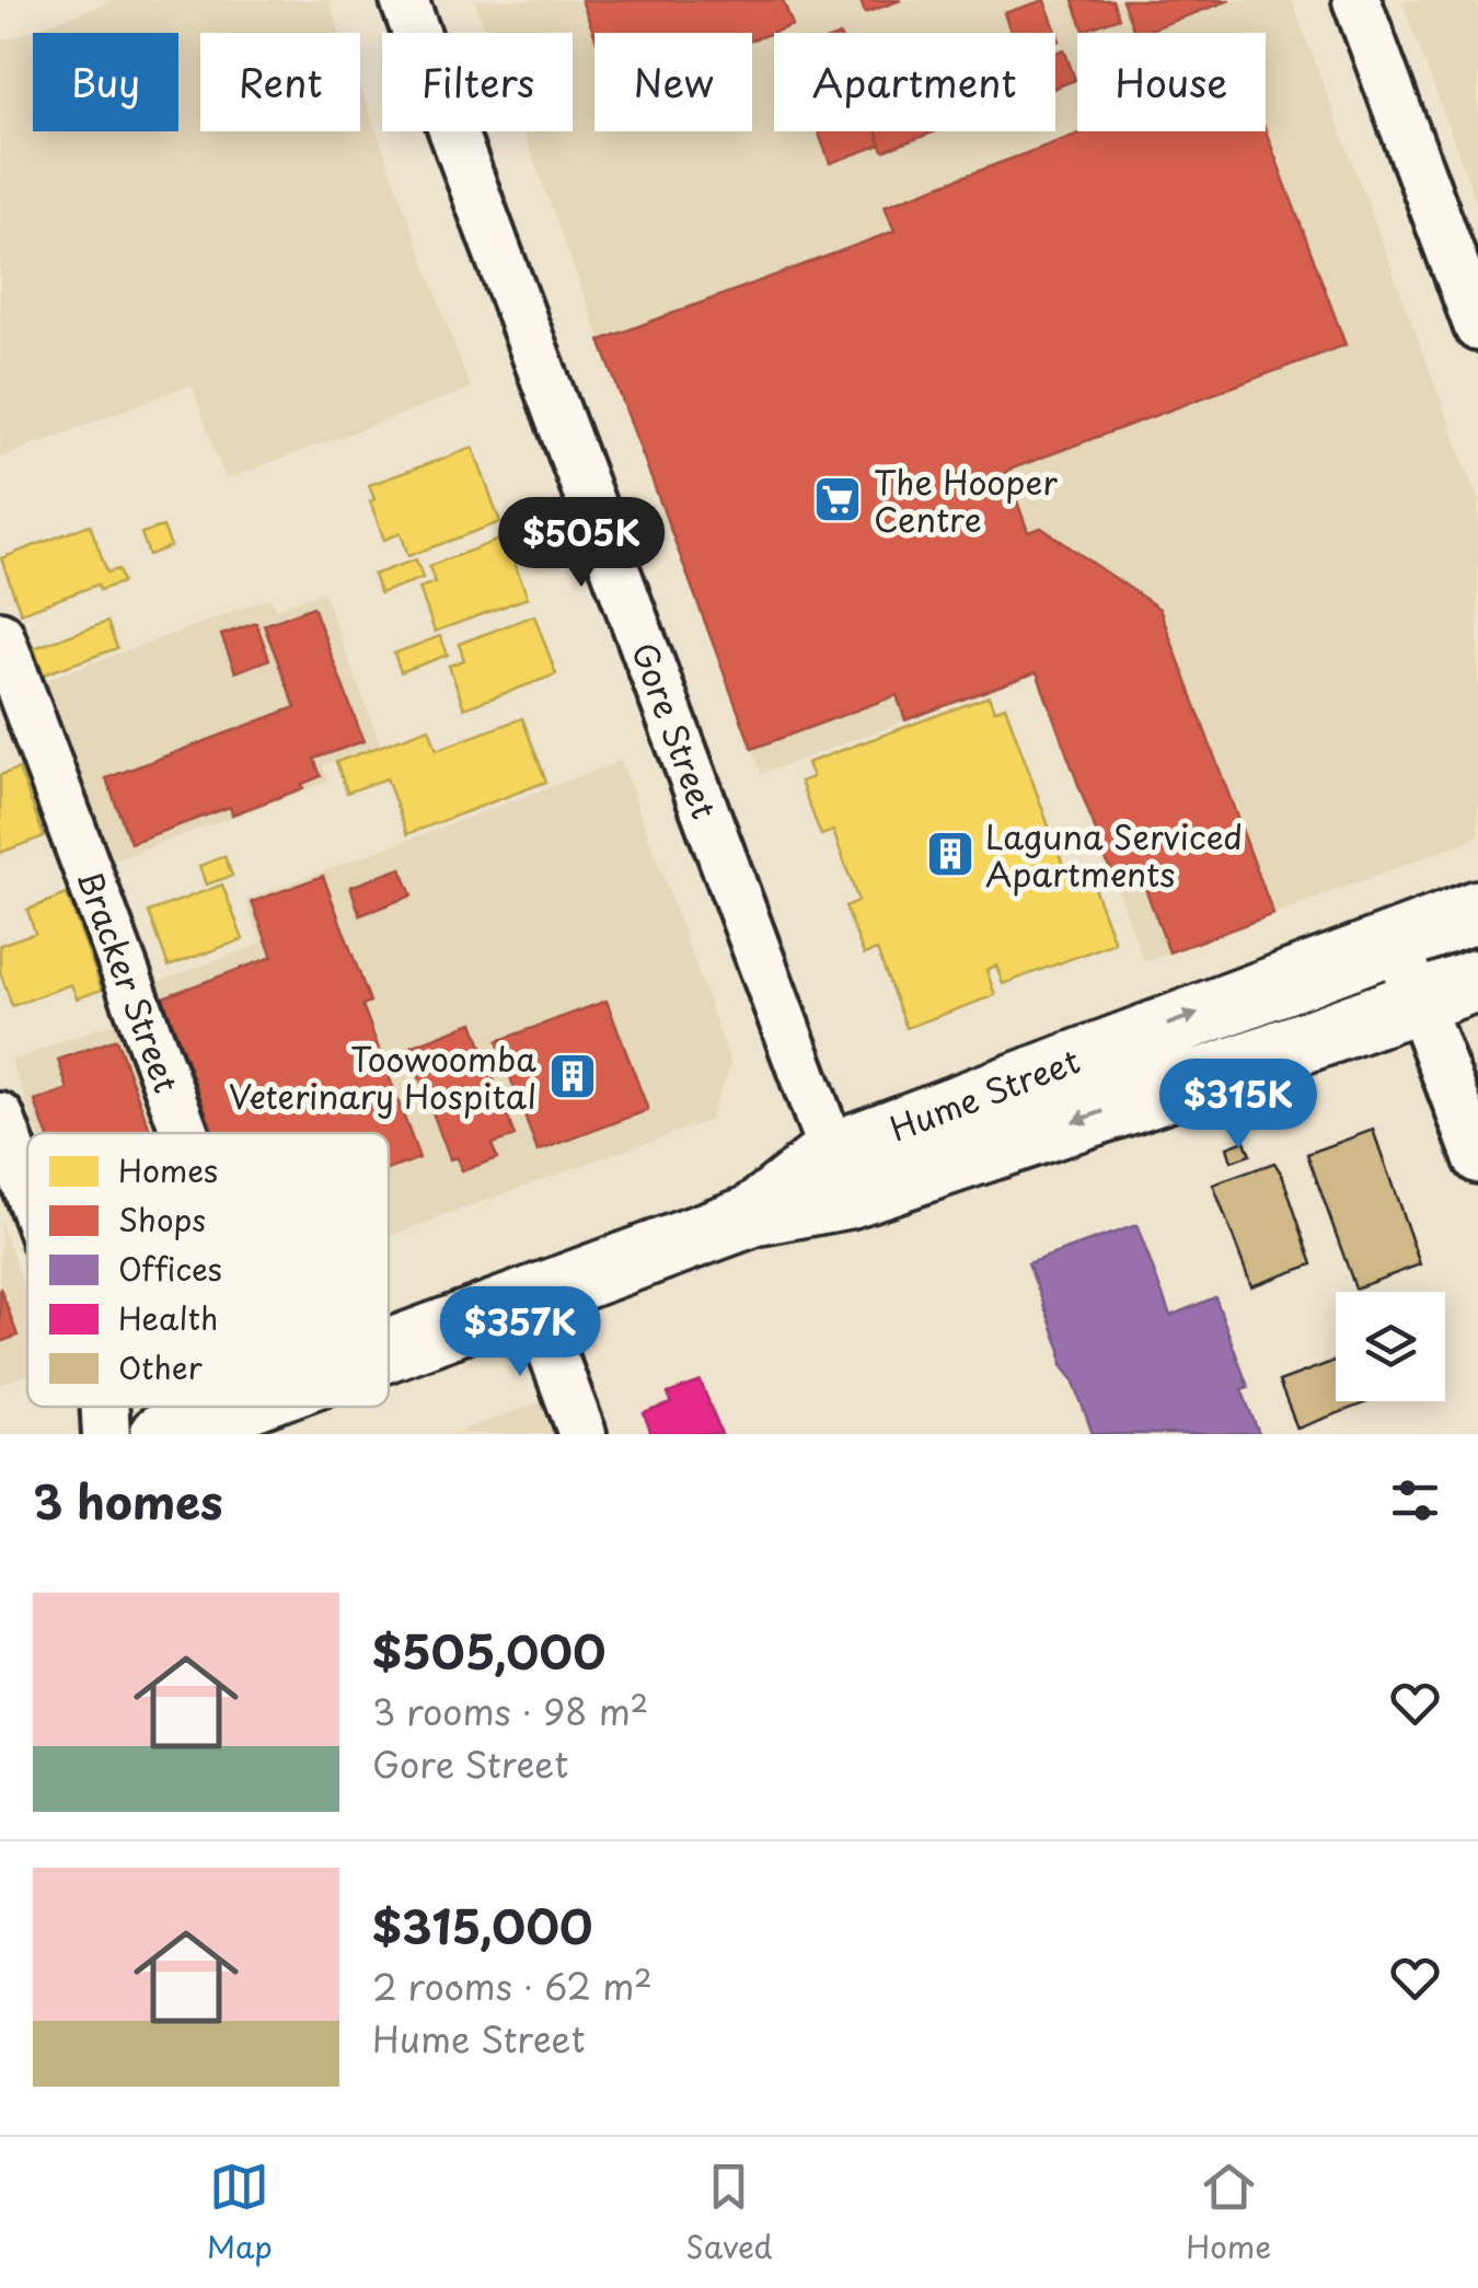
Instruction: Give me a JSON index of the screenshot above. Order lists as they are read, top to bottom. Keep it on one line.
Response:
{"streets":{"highway":["Hume Street"],"street":["Gore Street","Bracker Street"]},"crossings":[["Gore Street","Hume Street"]],"places":{"supermarket":["The Hooper Centre"],"building":["Laguna Serviced Apartments","Toowoomba Veterinary Hospital"]},"legend":["Homes","Shops","Offices","Health","Other"],"page":{"chip":["Buy","Rent","Filters","New","Apartment","House"],"price":["$505K","$315K","$357K"],"heading":"3 homes","list":[{"name":"$505,000","note":"3 rooms · 98 m² · Gore Street"},{"name":"$315,000","note":"2 rooms · 62 m² · Hume Street"}],"tabs":["Map","Saved","Home"]}}
